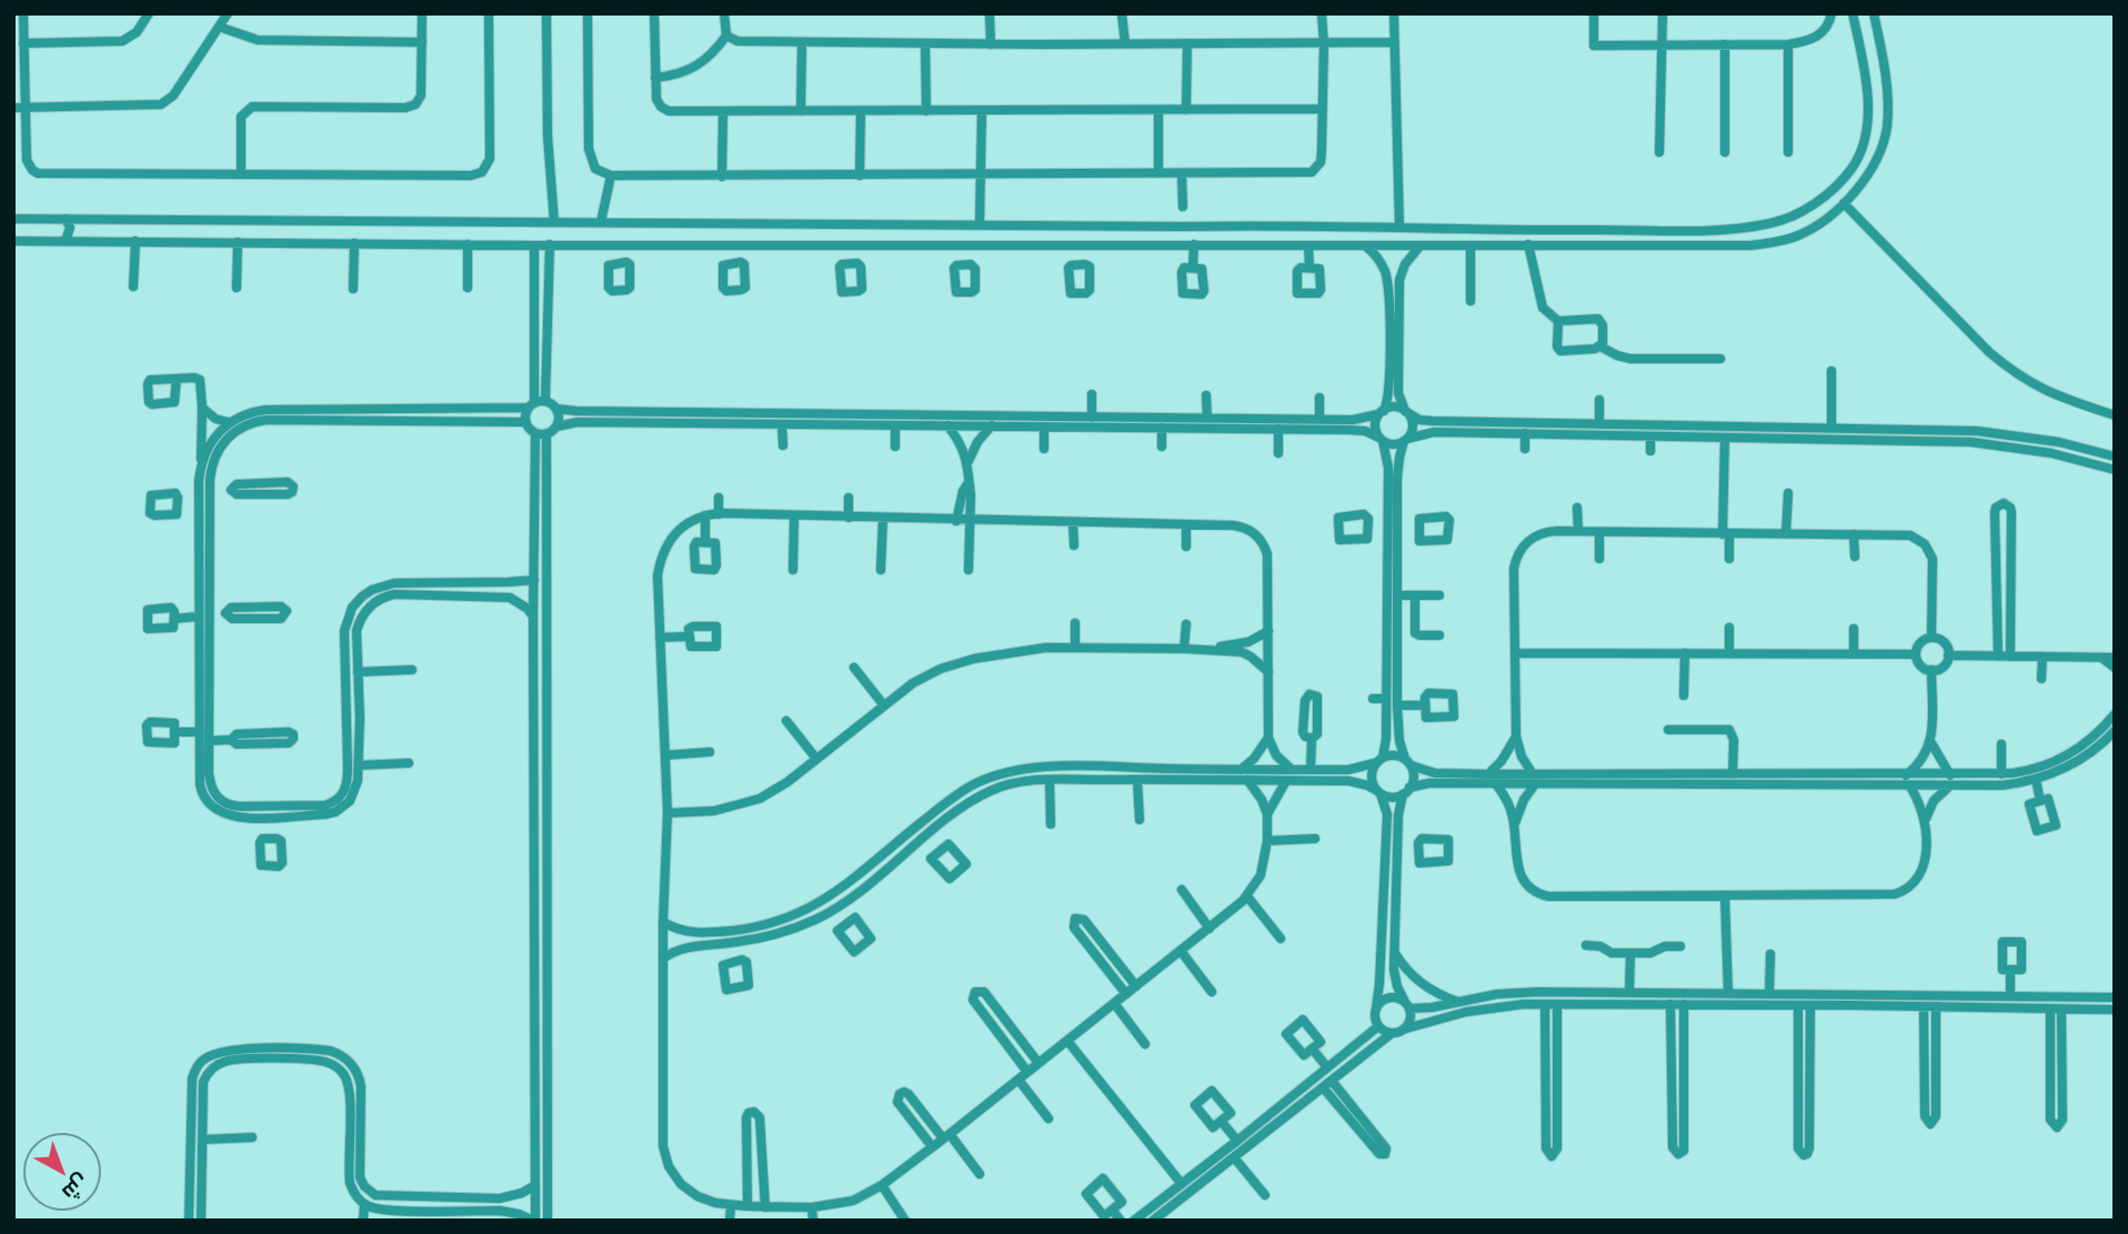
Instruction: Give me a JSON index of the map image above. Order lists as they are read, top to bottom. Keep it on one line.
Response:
{"north":"bottom right"}
